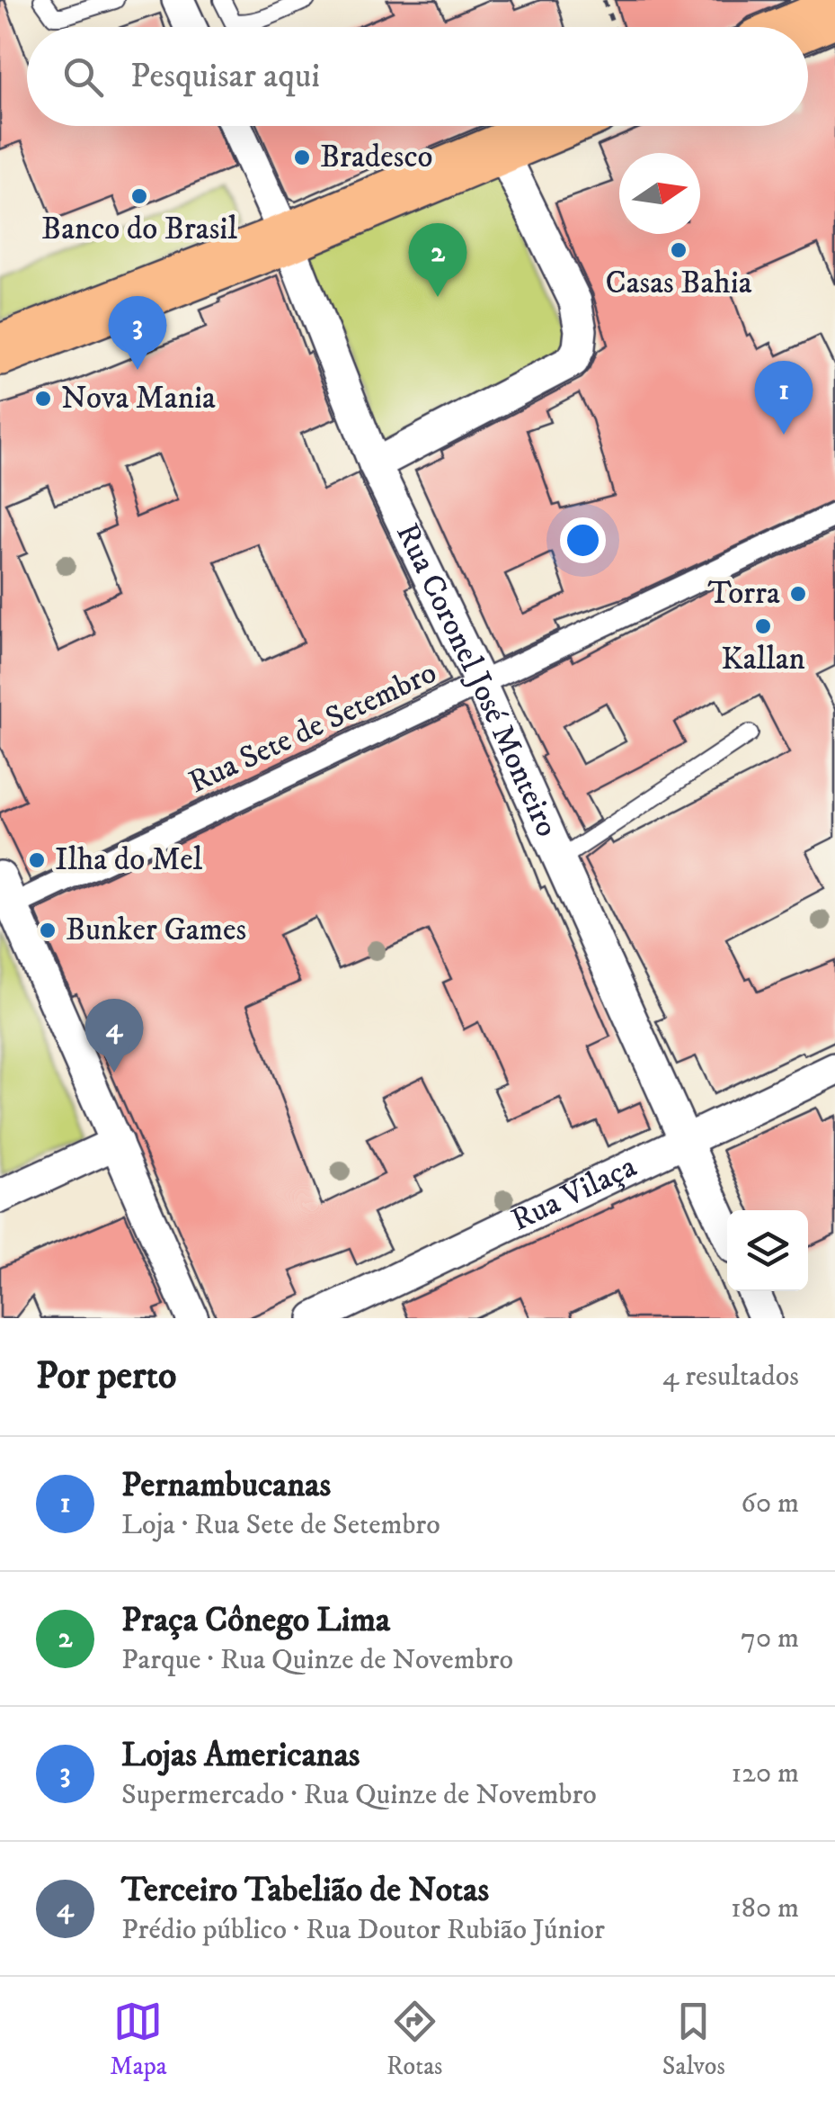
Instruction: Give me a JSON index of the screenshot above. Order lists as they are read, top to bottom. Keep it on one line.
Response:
{"streets":{"street":["Rua Coronel José Monteiro","Rua Sete de Setembro","Rua Vilaça"]},"crossings":[["Rua Coronel José Monteiro","Rua Sete de Setembro"],["Rua Coronel José Monteiro","Rua Vilaça"]],"places":["Bradesco","Banco do Brasil","Casas Bahia","Nova Mania","Torra","Kallan","Ilha do Mel","Bunker Games"],"north":"right","page":{"search":"Pesquisar aqui","pins":["2","3","1","4"],"heading":["Por perto","4 resultados"],"list":[{"mark":"1","name":"Pernambucanas","note":"Loja · Rua Sete de Setembro","value":"60 m"},{"mark":"2","name":"Praça Cônego Lima","note":"Parque · Rua Quinze de Novembro","value":"70 m"},{"mark":"3","name":"Lojas Americanas","note":"Supermercado · Rua Quinze de Novembro","value":"120 m"},{"mark":"4","name":"Terceiro Tabelião de Notas","note":"Prédio público · Rua Doutor Rubião Júnior","value":"180 m"}],"nav":["Mapa","Rotas","Salvos"]}}
